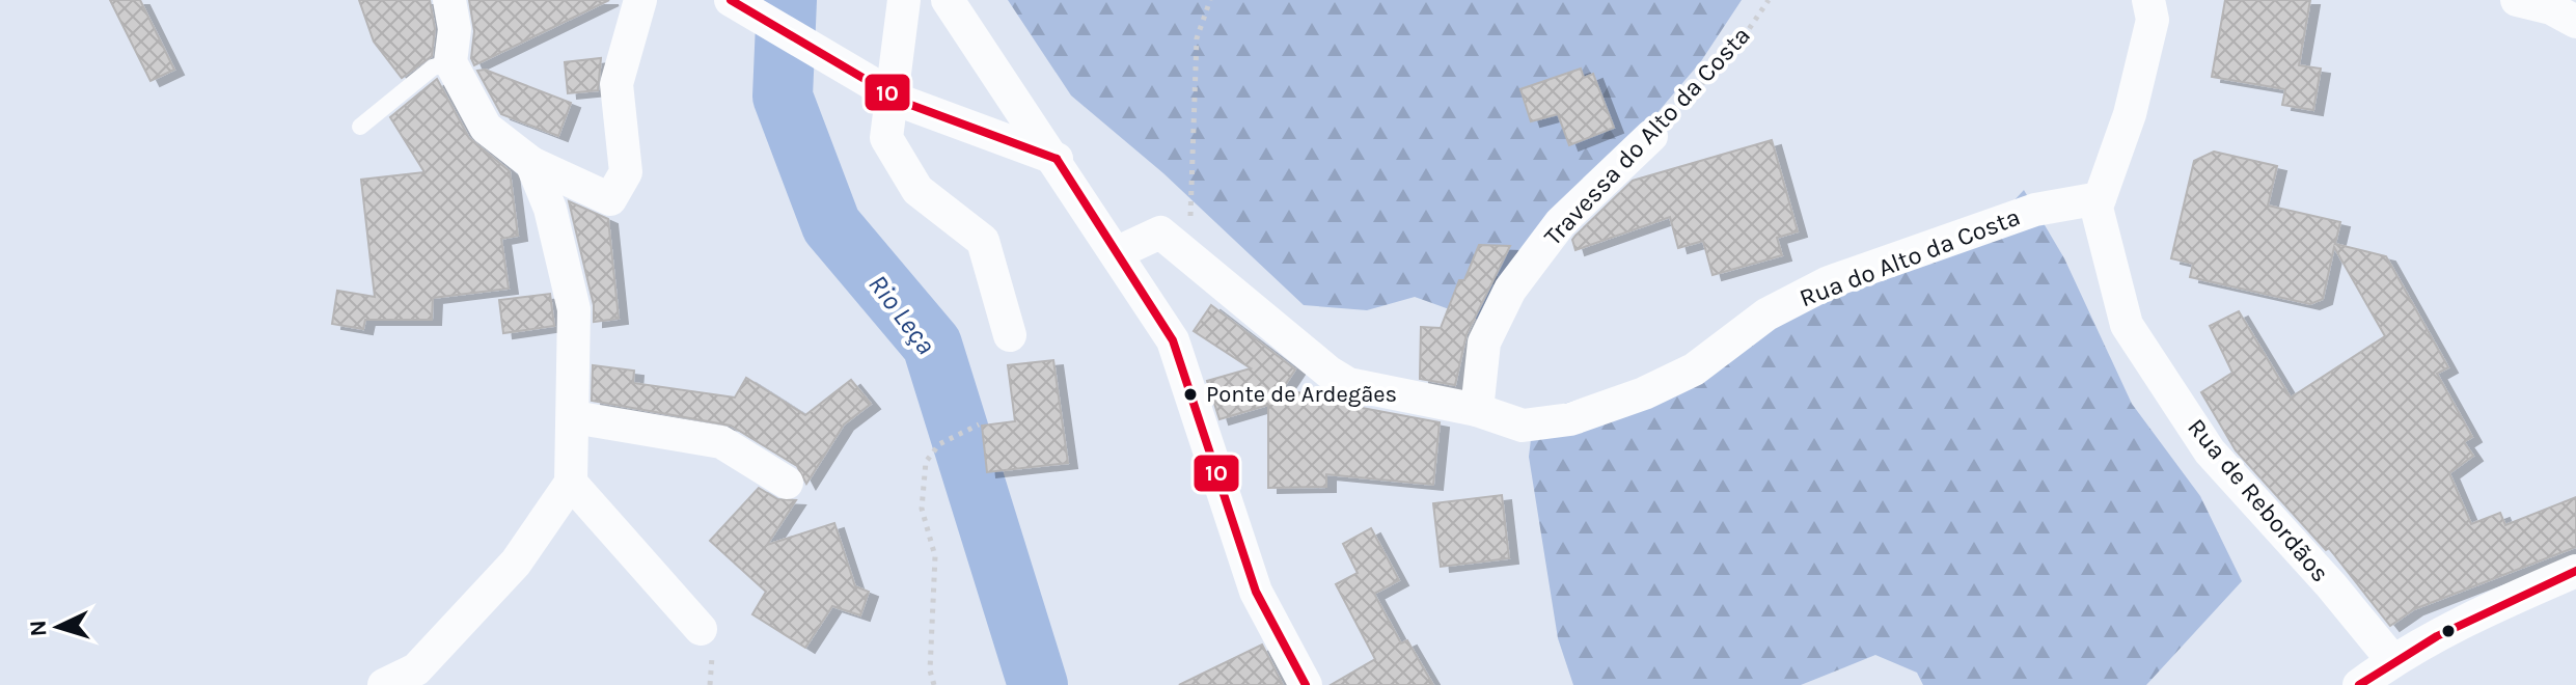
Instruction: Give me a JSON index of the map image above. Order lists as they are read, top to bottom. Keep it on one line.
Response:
{"streets":{"street":["Travessa do Alto da Costa","Rua do Alto da Costa","Rua de Rebordãos"]},"crossings":[["Travessa do Alto da Costa","Rua do Alto da Costa"],["Rua do Alto da Costa","Rua de Rebordãos"]],"water":["Rio Leça"],"places":["Ponte de Ardegães"],"lines":["transit line 10"],"north":"left"}
